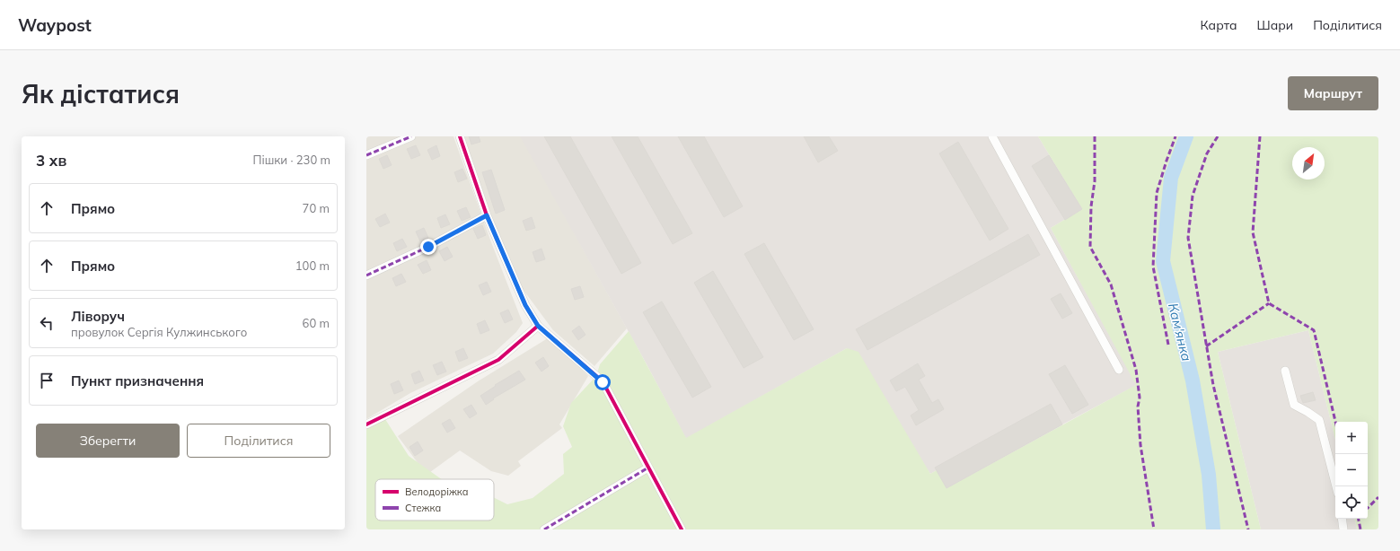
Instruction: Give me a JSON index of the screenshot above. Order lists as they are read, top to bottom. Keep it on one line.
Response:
{"water":["Кам'янка"],"legend":["Велодоріжка","Стежка"],"north":"top right","page":{"header":"Waypost","nav":["Карта","Шари","Поділитися"],"buttons":["Маршрут",["Зберегти","Поділитися"]],"title":"Як дістатися","heading":["3 хв","Пішки · 230 m"],"list":[["Прямо","70 m"],["Прямо","100 m"],["Ліворуч","провулок Сергія Кулжинського","60 m"],"Пункт призначення"],"map_buttons":["+","−"]}}
